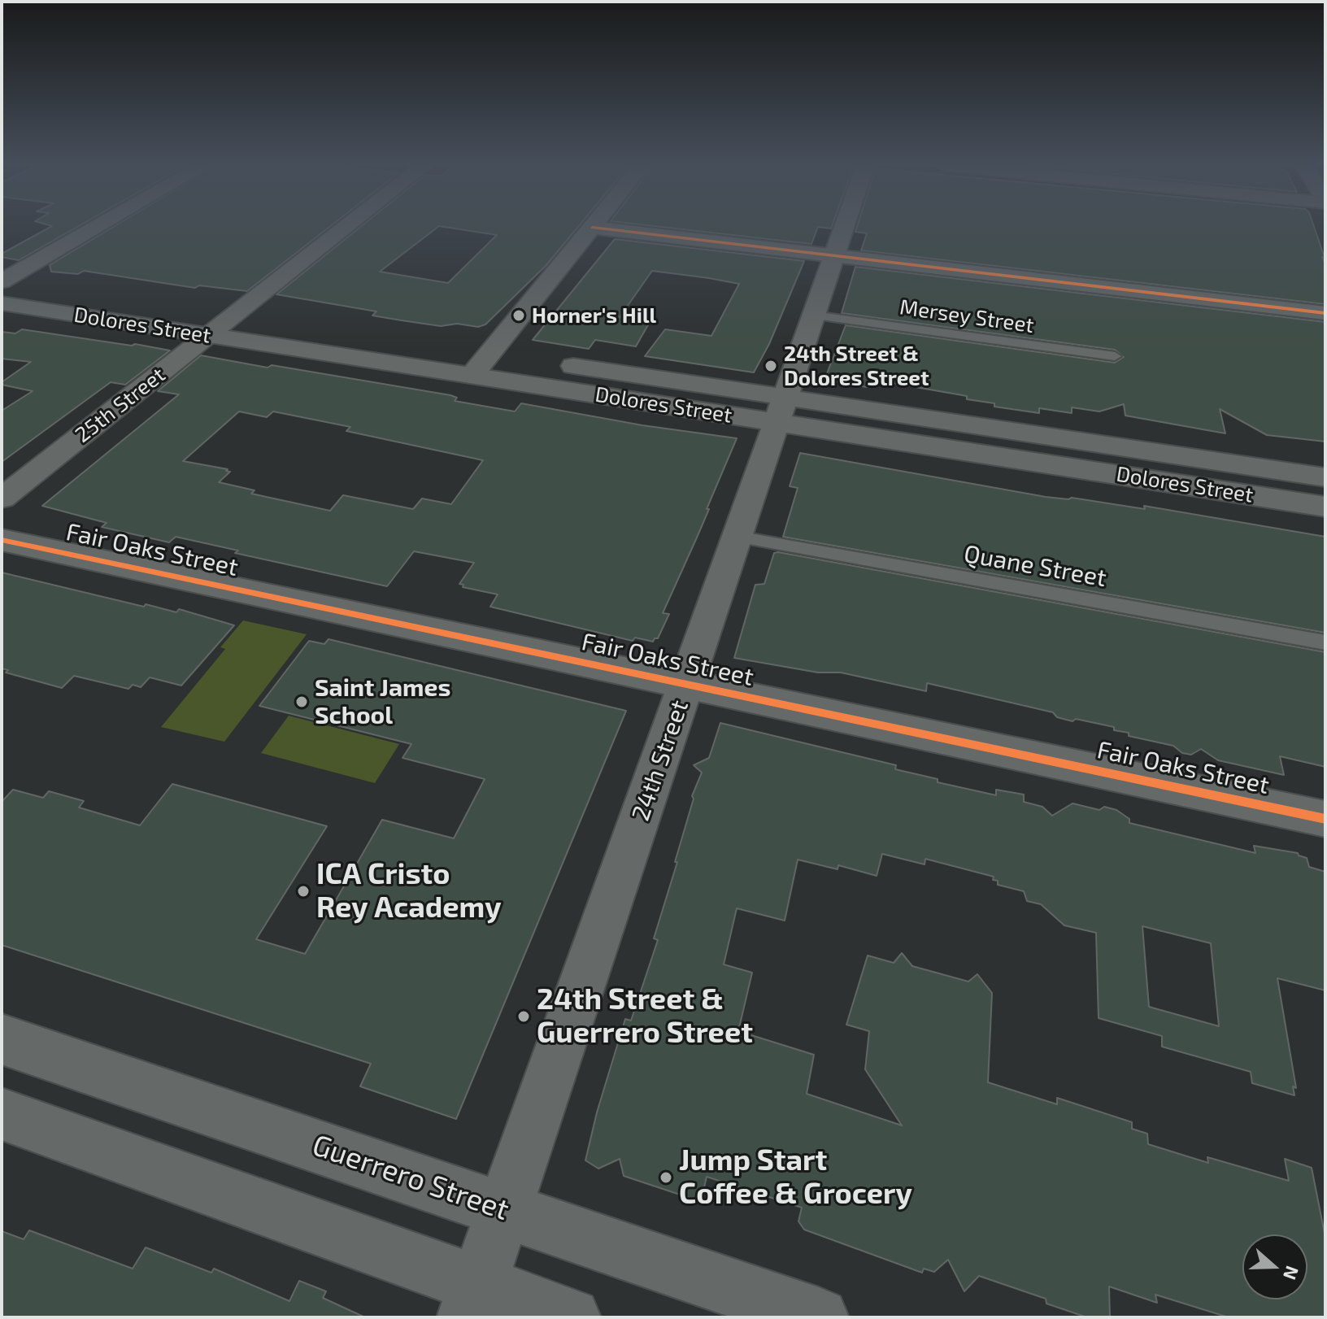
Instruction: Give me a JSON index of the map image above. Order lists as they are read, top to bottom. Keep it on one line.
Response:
{"streets":{"street":["Dolores Street","25th Street","Fair Oaks Street","24th Street","Guerrero Street"],"lane":["Mersey Street","Quane Street"]},"crossings":[["Mersey Street","24th Street"],["Dolores Street","25th Street"],["Dolores Street","24th Street"],["Fair Oaks Street","24th Street"],["Quane Street","24th Street"],["24th Street","Guerrero Street"]],"places":["Horner's Hill","24th Street & Dolores Street","Saint James School","ICA Cristo Rey Academy","24th Street & Guerrero Street","Jump Start Coffee & Grocery"],"north":"right"}
